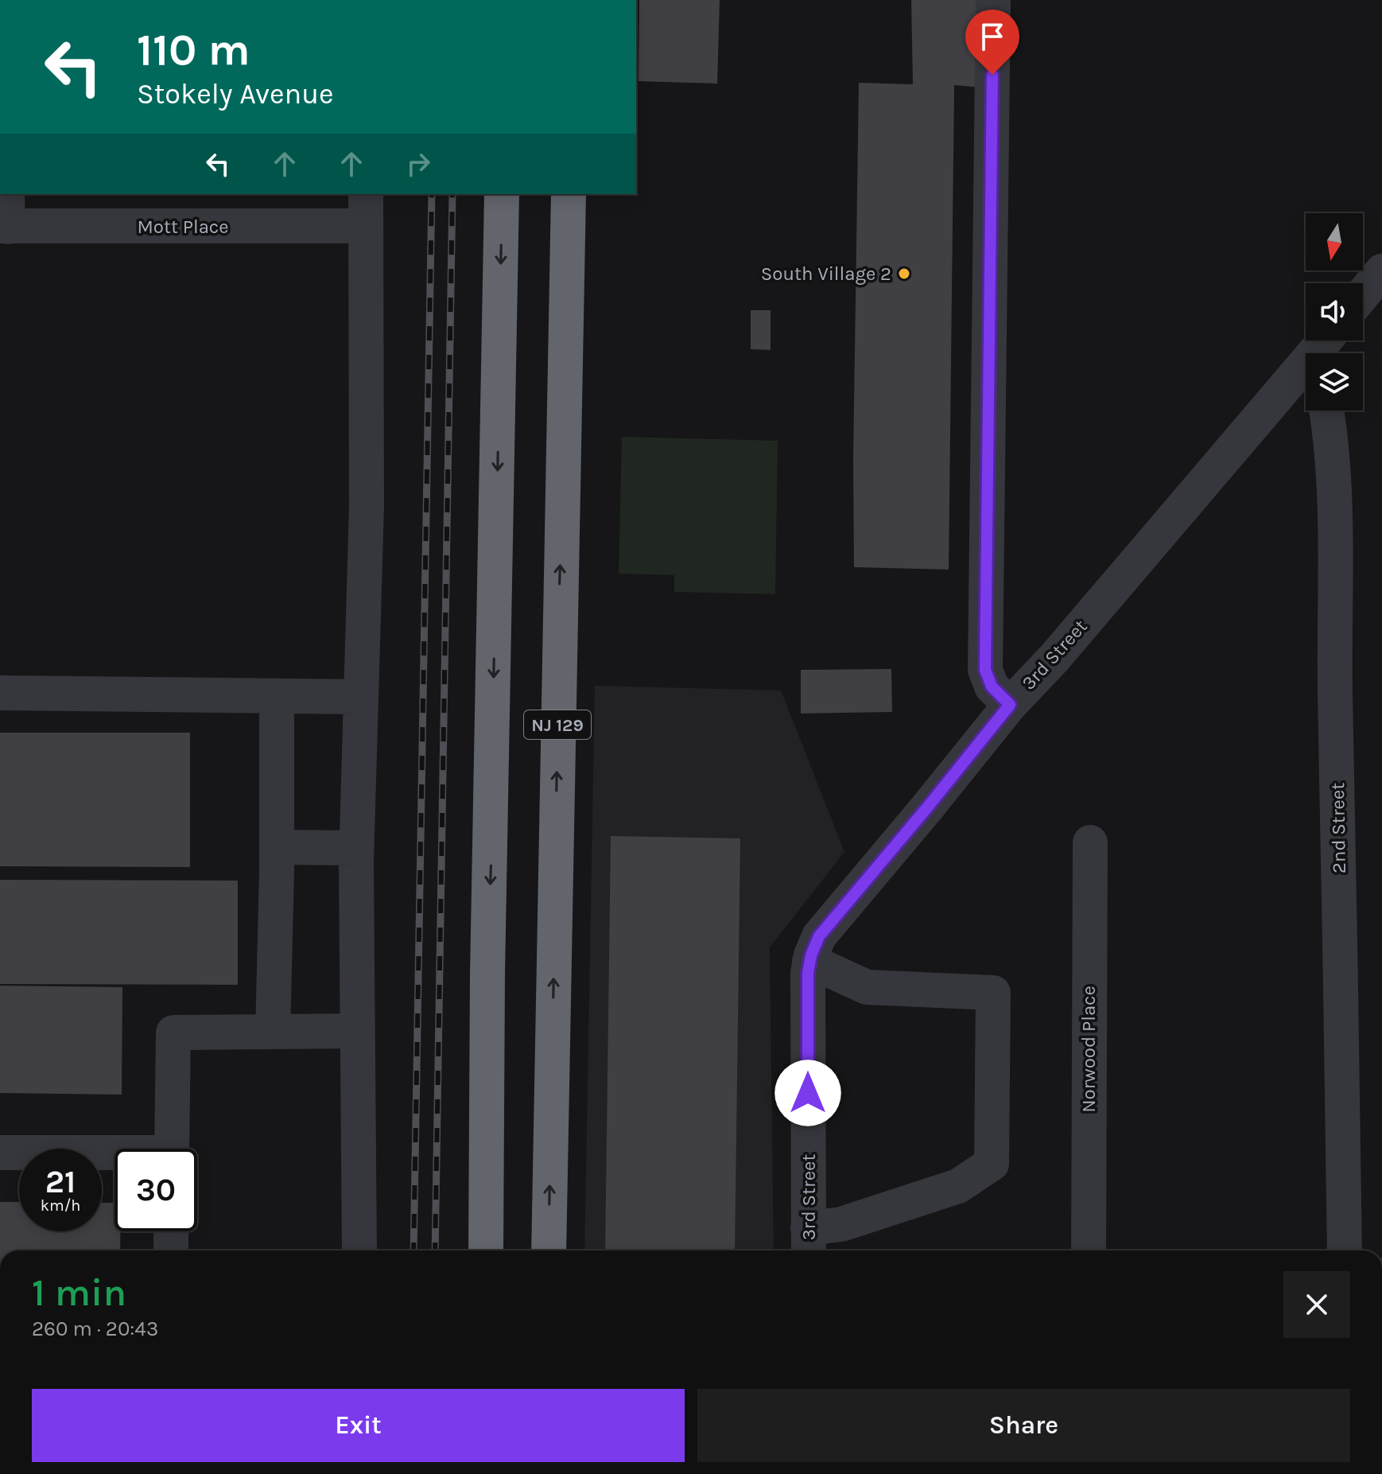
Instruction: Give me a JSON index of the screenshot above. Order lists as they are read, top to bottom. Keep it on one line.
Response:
{"streets":{"highway":["NJ 129"],"street":["Mott Place","3rd Street","2nd Street","Norwood Place"]},"places":["South Village 2"],"north":"bottom","page":{"turn":["110 m","Stokely Avenue"],"speed":"21 km/h","limit":"30","heading":["1 min","260 m · 20:43"],"buttons":["Exit","Share"]}}
